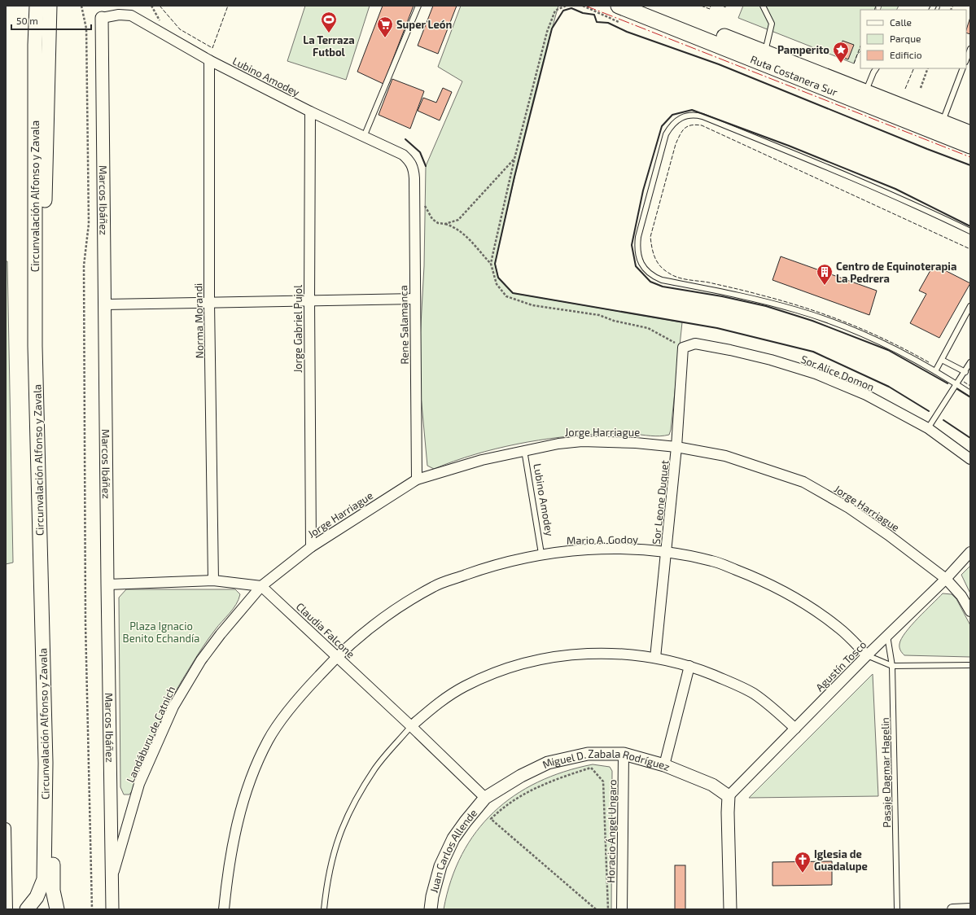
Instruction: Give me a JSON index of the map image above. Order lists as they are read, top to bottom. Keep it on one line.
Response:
{"streets":{"main road":["Ruta Costanera Sur","Circunvalación Alfonso y Zavala"],"street":["Lubino Amodey","Marcos Ibáñez","Norma Morandi","Rene Salamanca","Jorge Gabriel Pujol","Sor Alice Domon","Jorge Harriague","Sor Leone Duquet","Mario A. Godoy","Claudia Falcone","Agustín Tosco","Landáburu de Catnich","Miguel D. Zabala Rodríguez","Horacio Ángel Ungaro","Juan Carlos Allende"],"lane":["Pasaje Dagmar Hagelin"]},"crossings":[["Lubino Amodey","Marcos Ibáñez"],["Lubino Amodey","Norma Morandi"],["Lubino Amodey","Rene Salamanca"],["Lubino Amodey","Jorge Gabriel Pujol"],["Lubino Amodey","Jorge Harriague"],["Lubino Amodey","Mario A. Godoy"],["Marcos Ibáñez","Landáburu de Catnich"],["Rene Salamanca","Jorge Harriague"],["Jorge Gabriel Pujol","Jorge Harriague"],["Sor Alice Domon","Sor Leone Duquet"],["Jorge Harriague","Sor Leone Duquet"],["Jorge Harriague","Claudia Falcone"],["Jorge Harriague","Agustín Tosco"],["Jorge Harriague","Landáburu de Catnich"],["Sor Leone Duquet","Mario A. Godoy"],["Mario A. Godoy","Claudia Falcone"],["Mario A. Godoy","Agustín Tosco"],["Claudia Falcone","Landáburu de Catnich"],["Claudia Falcone","Miguel D. Zabala Rodríguez"],["Claudia Falcone","Juan Carlos Allende"],["Agustín Tosco","Miguel D. Zabala Rodríguez"],["Agustín Tosco","Pasaje Dagmar Hagelin"],["Miguel D. Zabala Rodríguez","Horacio Ángel Ungaro"],["Miguel D. Zabala Rodríguez","Juan Carlos Allende"]],"parks":["Plaza Ignacio Benito Echandía"],"places":{"sports":["La Terraza Futbol"],"supermarket":["Super León"],"place":["Pamperito"],"building":["Centro de Equinoterapia La Pedrera"],"church":["Iglesia de Guadalupe"]},"legend":["Calle","Parque","Edificio"],"scale_bar":"50 m"}
